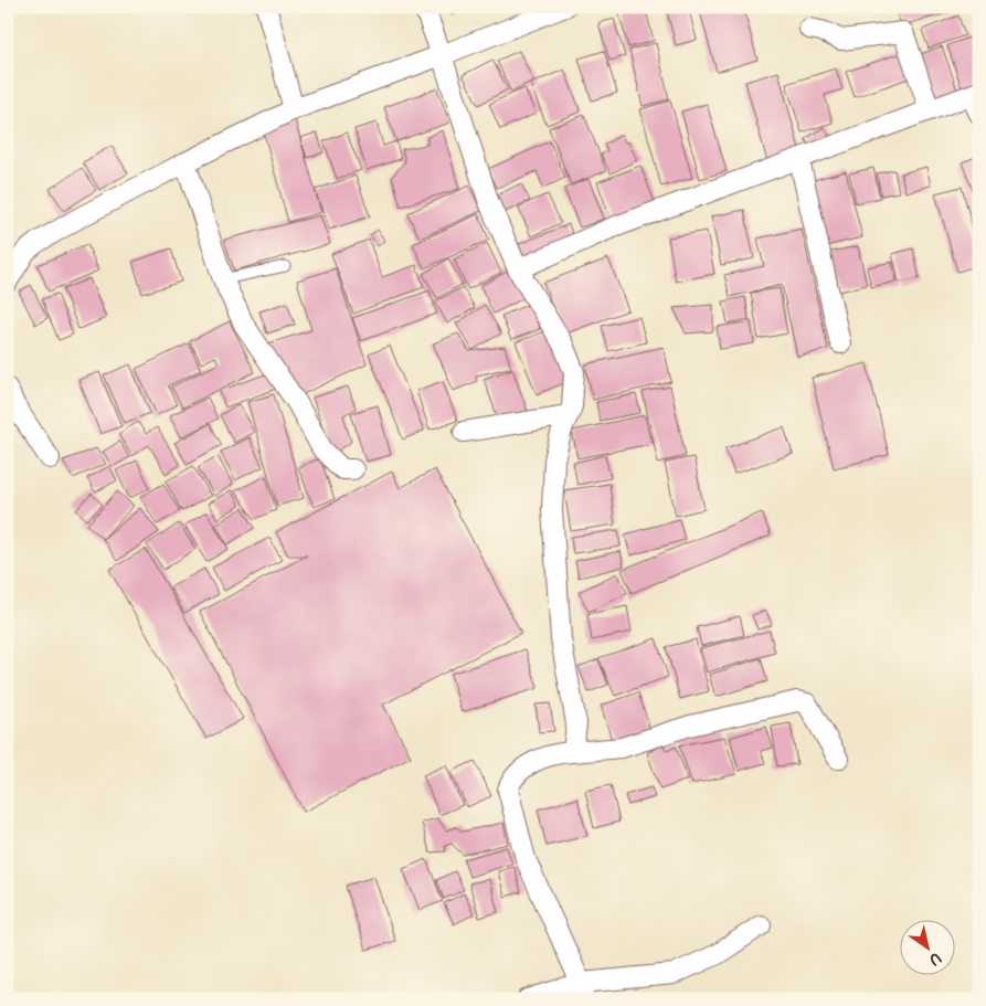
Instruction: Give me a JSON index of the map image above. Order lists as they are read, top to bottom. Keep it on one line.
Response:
{"north":"bottom right"}
